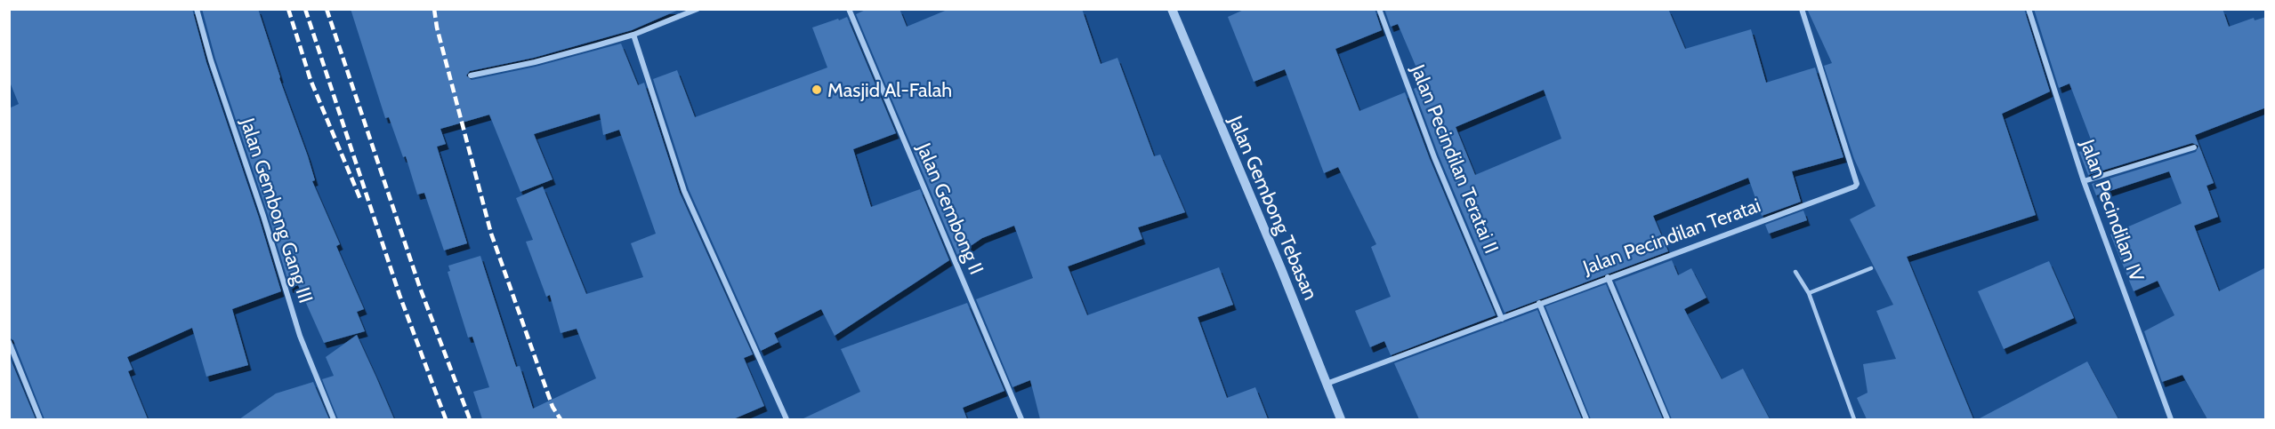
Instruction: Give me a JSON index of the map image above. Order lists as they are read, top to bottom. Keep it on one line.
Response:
{"streets":{"street":["Jalan Pecindilan Teratai II","Jalan Gembong Tebasan","Jalan Gembong II","Jalan Gembong Gang III","Jalan Pecindilan IV","Jalan Pecindilan Teratai"]},"crossings":[["Jalan Pecindilan Teratai II","Jalan Pecindilan Teratai"],["Jalan Gembong Tebasan","Jalan Pecindilan Teratai"]],"places":["Masjid Al-Falah"]}
